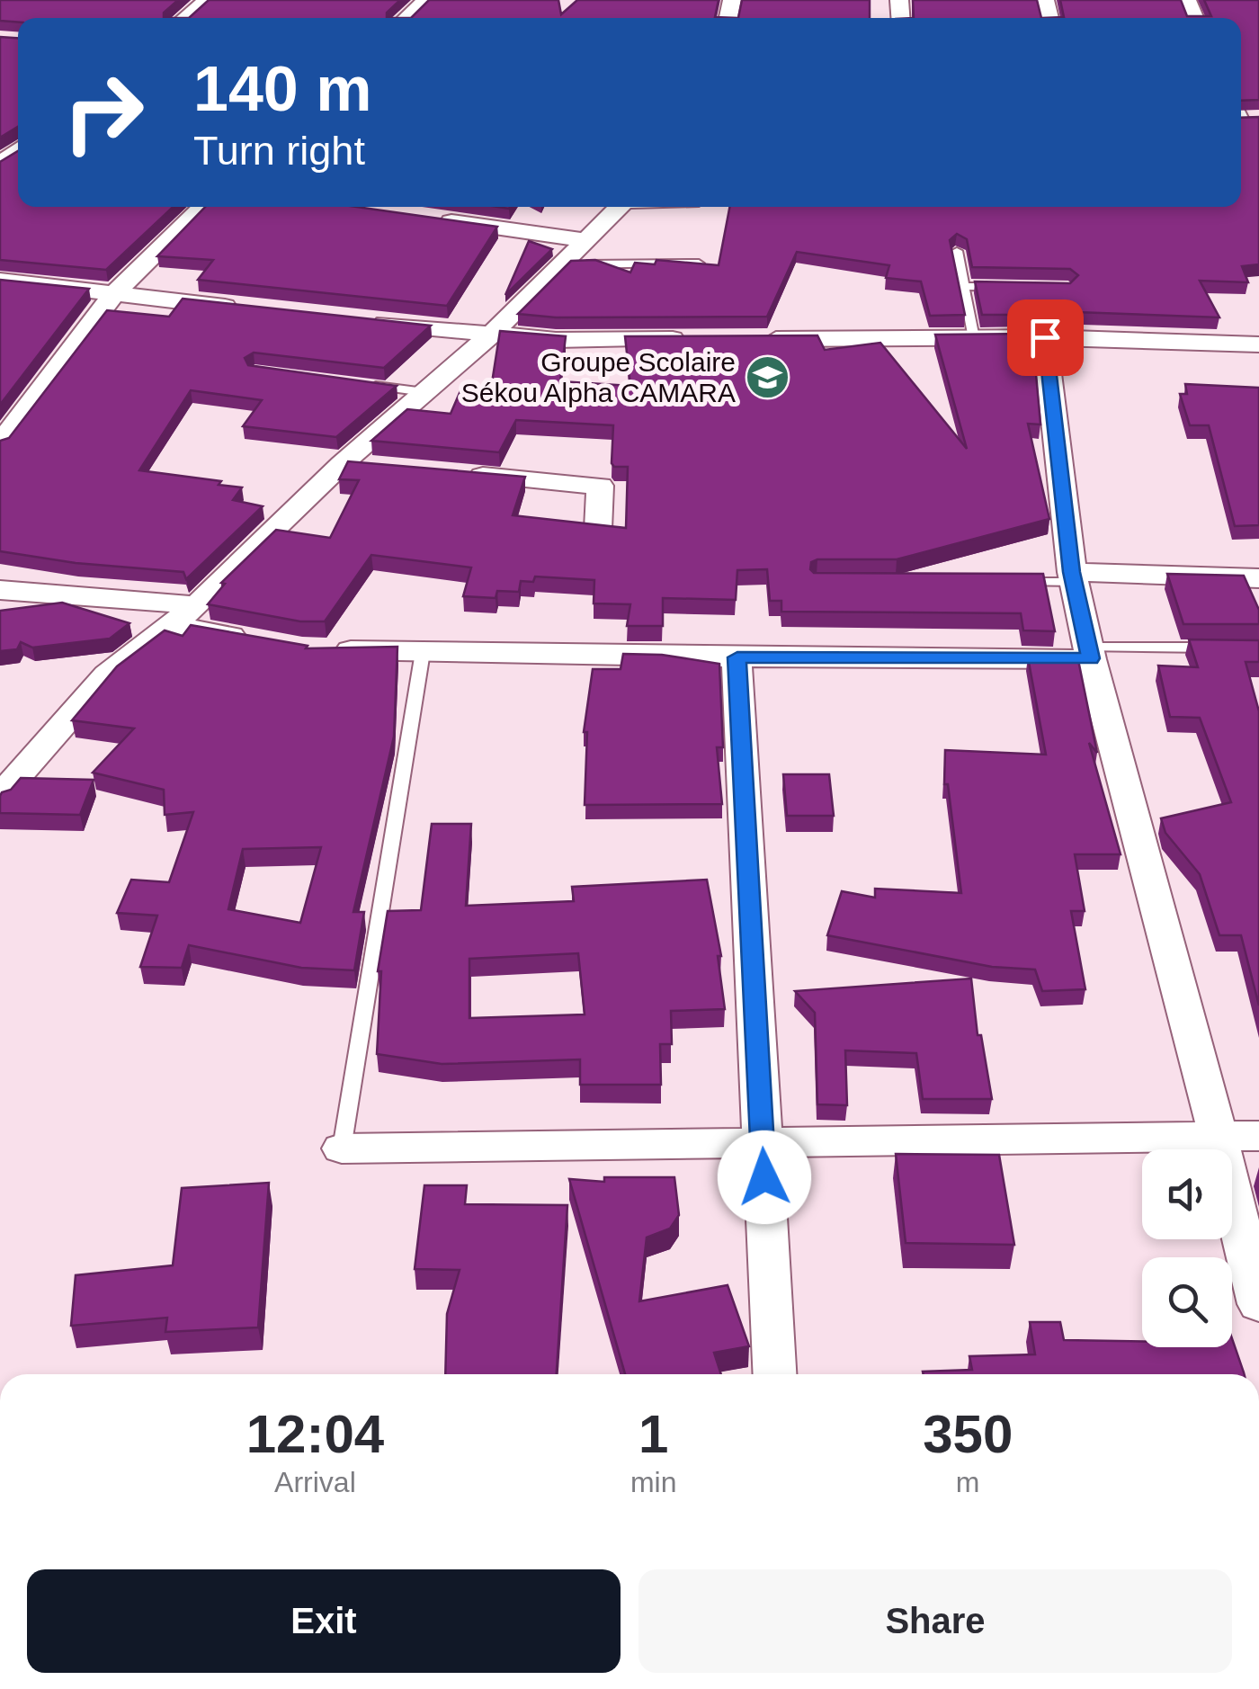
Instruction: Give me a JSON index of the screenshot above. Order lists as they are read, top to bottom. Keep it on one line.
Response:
{"places":{"school or university":["Groupe Scolaire Sékou Alpha CAMARA"]},"page":{"turn":["140 m","Turn right"],"eta":["12:04","Arrival","1","min","350","m"],"buttons":["Exit","Share"]}}
